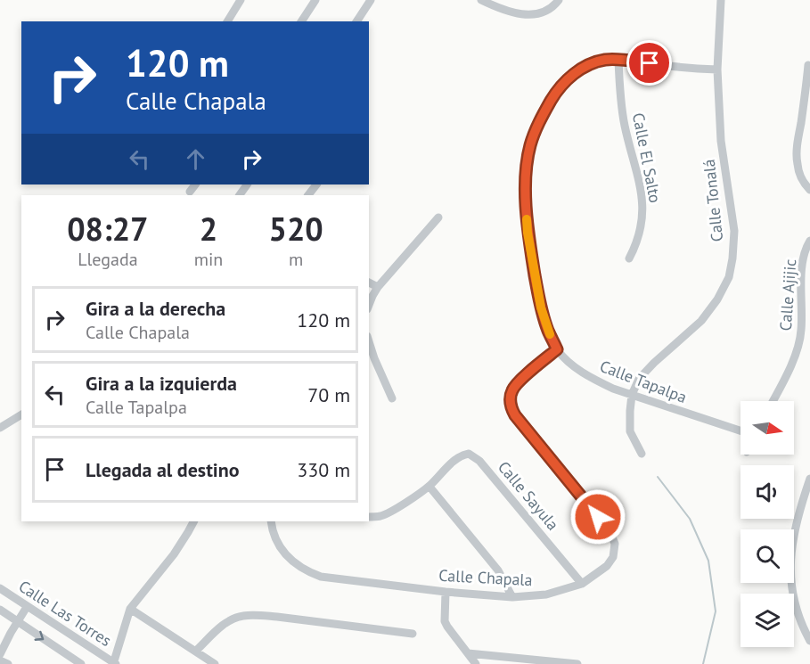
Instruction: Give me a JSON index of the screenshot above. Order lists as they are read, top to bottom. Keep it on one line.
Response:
{"streets":{"street":["Calle El Salto","Calle Tonalá","Calle Ajijic","Calle Tapalpa","Calle Sayula","Calle Chapala","Calle Las Torres"]},"crossings":[["Calle El Salto","Calle Tapalpa"],["Calle Tonalá","Calle Tapalpa"],["Calle Tapalpa","Calle Chapala"],["Calle Sayula","Calle Chapala"]],"north":"right","page":{"turn":["120 m","Calle Chapala"],"eta":["08:27","Llegada","2","min","520","m"],"list":[{"name":"Gira a la derecha","note":"Calle Chapala","value":"120 m"},{"name":"Gira a la izquierda","note":"Calle Tapalpa","value":"70 m"},{"name":"Llegada al destino","value":"330 m"}]}}
